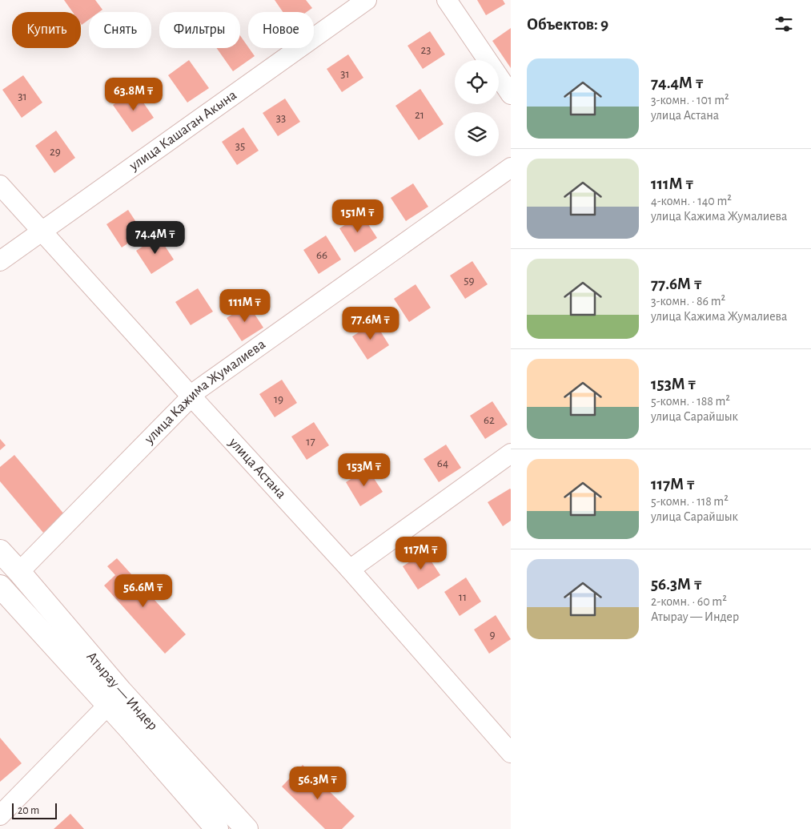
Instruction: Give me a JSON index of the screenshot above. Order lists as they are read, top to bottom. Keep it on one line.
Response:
{"streets":{"main road":["Атырау — Индер"],"street":["улица Кашаган Акына","улица Кажима Жумалиева","улица Астана"]},"crossings":[["улица Кашаган Акына","улица Астана"],["улица Кажима Жумалиева","улица Астана"],["улица Кажима Жумалиева","Атырау — Индер"]],"house_numbers":["23","31","31","21","33","35","29","66","59","19","62","17","64","11","9"],"scale_bar":"20 m","page":{"heading":"Объектов: 9","chip":["Купить","Снять","Фильтры","Новое"],"list":[{"name":"74.4M ₸","note":"3-комн. · 101 m² · улица Астана"},{"name":"111M ₸","note":"4-комн. · 140 m² · улица Кажима Жумалиева"},{"name":"77.6M ₸","note":"3-комн. · 86 m² · улица Кажима Жумалиева"},{"name":"153M ₸","note":"5-комн. · 188 m² · улица Сарайшык"},{"name":"117M ₸","note":"5-комн. · 118 m² · улица Сарайшык"},{"name":"56.3M ₸","note":"2-комн. · 60 m² · Атырау — Индер"}],"price":["63.8M ₸","151M ₸","74.4M ₸","111M ₸","77.6M ₸","153M ₸","117M ₸","56.6M ₸","56.3M ₸"],"scale":"20 m"}}
